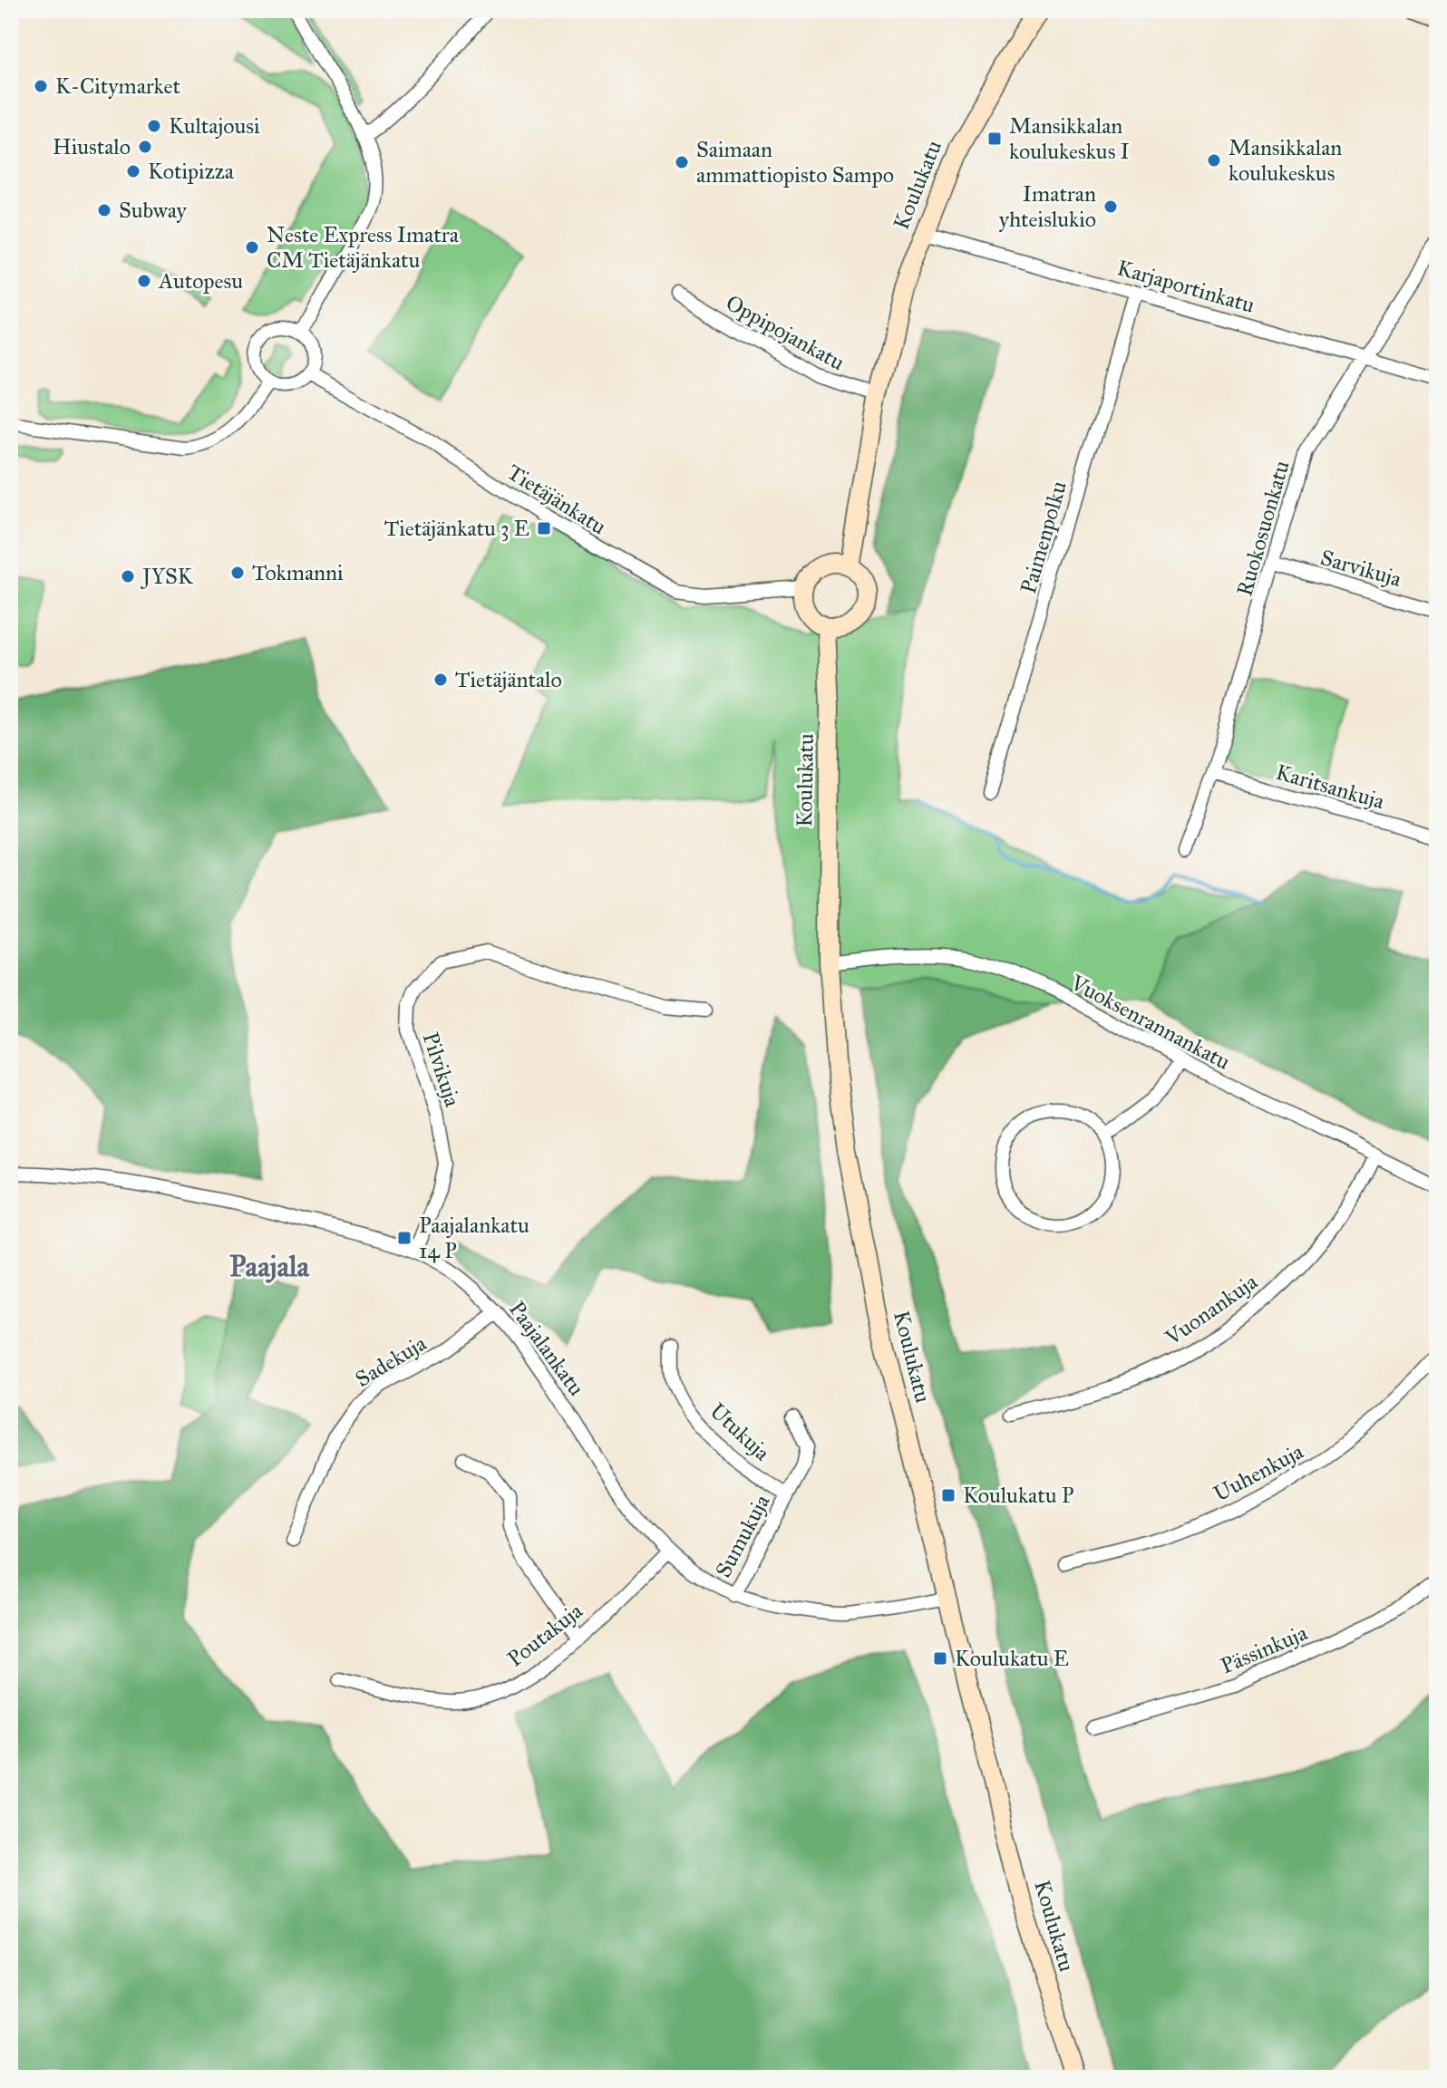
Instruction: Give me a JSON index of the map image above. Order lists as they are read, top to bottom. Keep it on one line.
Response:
{"streets":{"street":["Koulukatu","Karjaportinkatu","Oppipojankatu","Tietäjänkatu","Ruokosuonkatu","Paimenpolku","Sarvikuja","Karitsankuja","Vuoksenrannankatu","Pilvikuja","Vuonankuja","Paajalankatu","Sadekuja","Utukuja","Uuhenkuja","Sumukuja","Poutakuja","Pässinkuja"]},"crossings":[["Koulukatu","Karjaportinkatu"],["Koulukatu","Oppipojankatu"],["Koulukatu","Tietäjänkatu"],["Koulukatu","Vuoksenrannankatu"],["Koulukatu","Paajalankatu"],["Karjaportinkatu","Ruokosuonkatu"],["Karjaportinkatu","Paimenpolku"],["Ruokosuonkatu","Sarvikuja"],["Ruokosuonkatu","Karitsankuja"],["Vuoksenrannankatu","Vuonankuja"],["Pilvikuja","Paajalankatu"],["Paajalankatu","Sadekuja"],["Paajalankatu","Sumukuja"],["Paajalankatu","Poutakuja"],["Utukuja","Sumukuja"]],"districts":["Paajala"],"places":{"other":["K-Citymarket","Kultajousi","Hiustalo","Mansikkalan koulukeskus","Saimaan ammattiopisto Sampo","Kotipizza","Imatran yhteislukio","Subway","Neste Express Imatra CM Tietäjänkatu","Autopesu","Tokmanni","JYSK","Tietäjäntalo"],"transit":["Mansikkalan koulukeskus I","Tietäjänkatu 3 E","Paajalankatu 14 P","Koulukatu P","Koulukatu E"]}}
